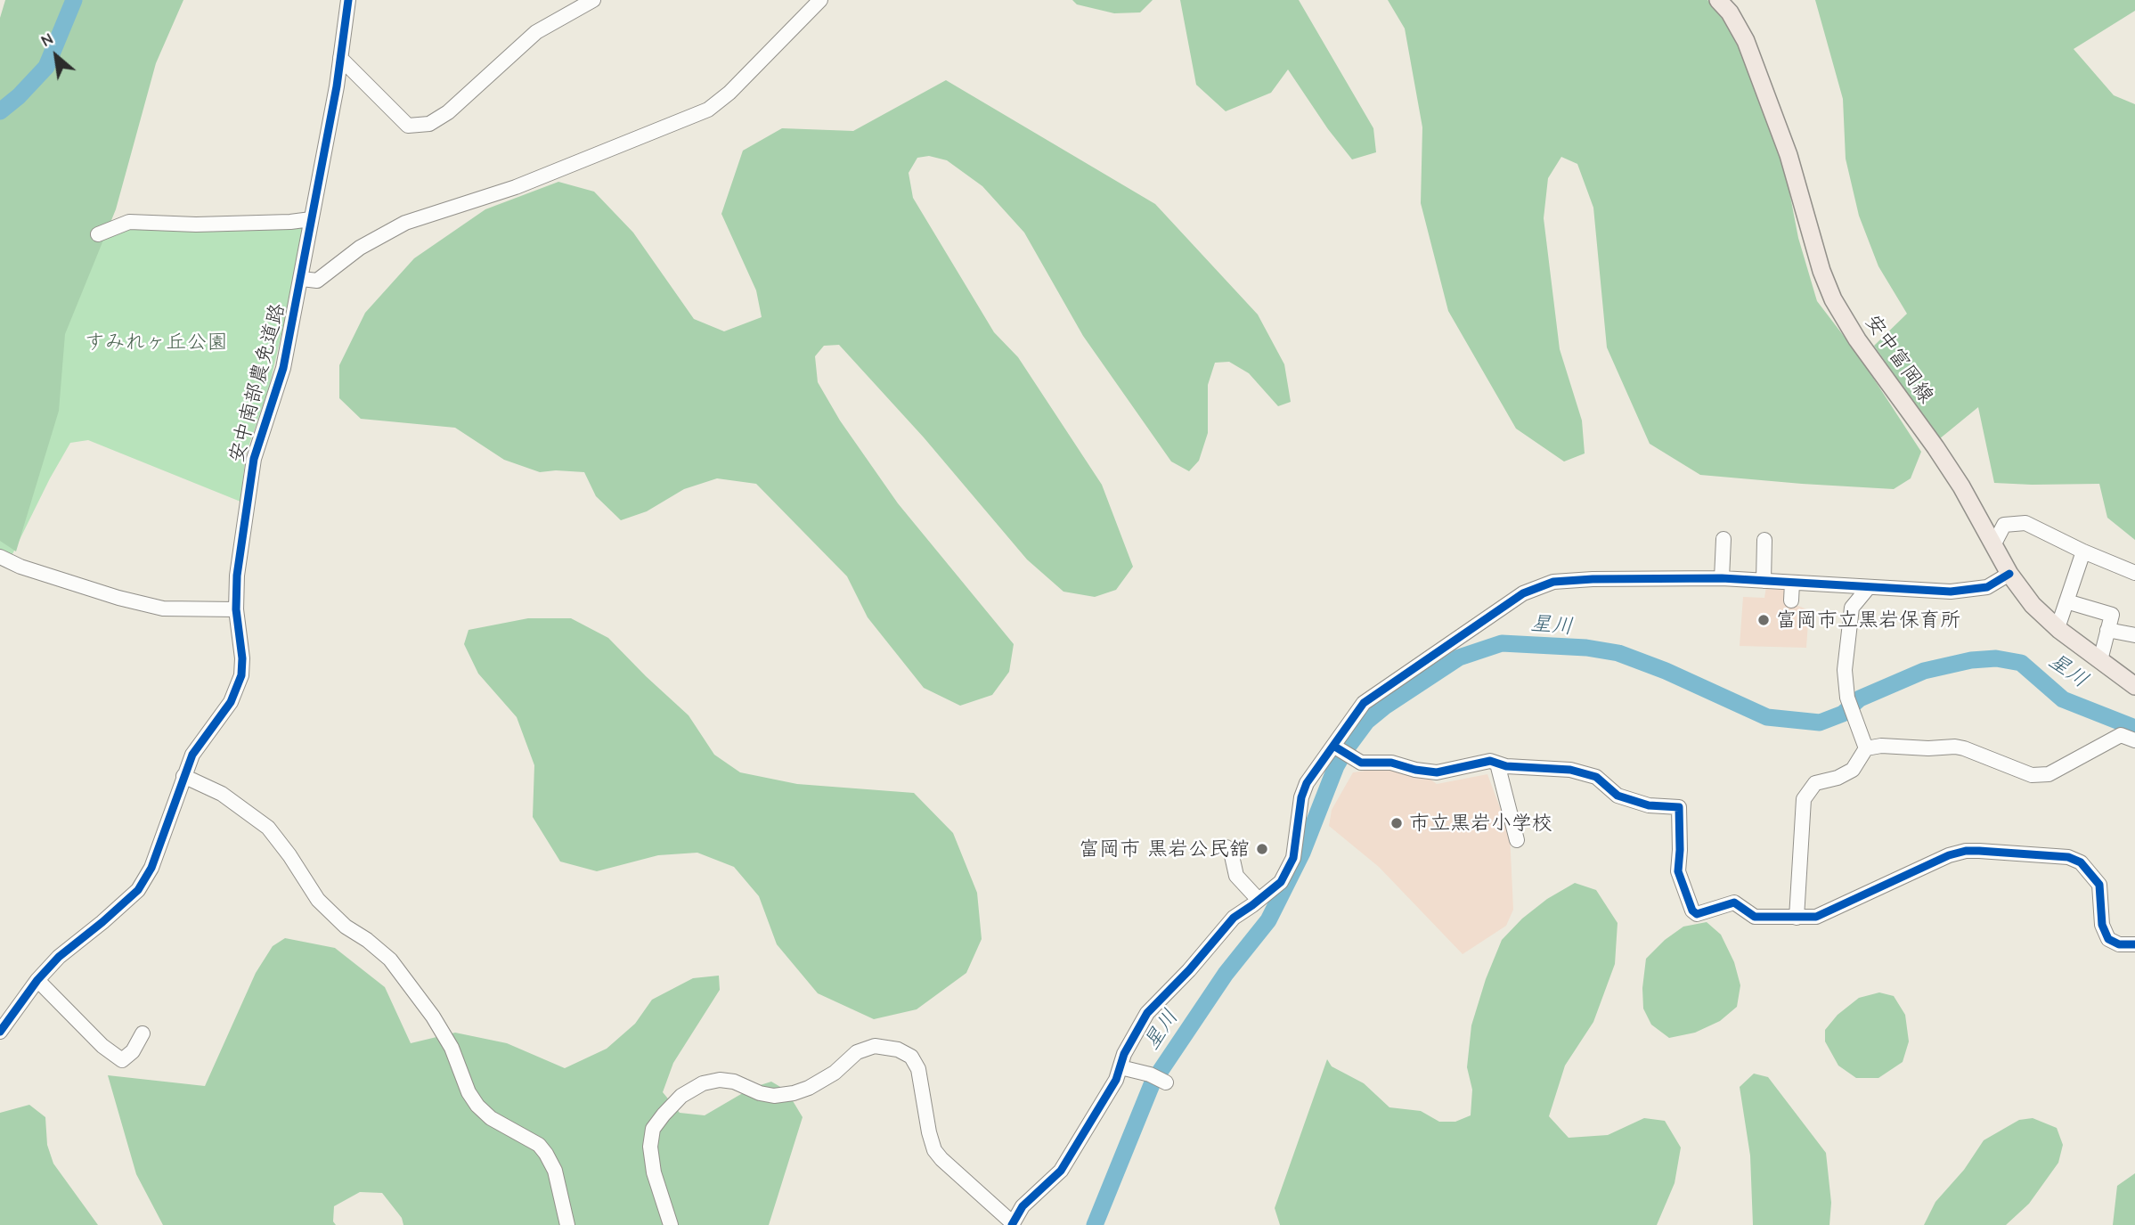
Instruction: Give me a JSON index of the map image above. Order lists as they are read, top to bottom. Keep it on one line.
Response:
{"streets":{"main road":["安中富岡線"],"street":["安中南部農免道路"]},"water":["星川"],"parks":["すみれヶ丘公園"],"places":["富岡市立黒岩保育所","市立黒岩小学校","富岡市 黒岩公民舘"],"north":"top left"}
